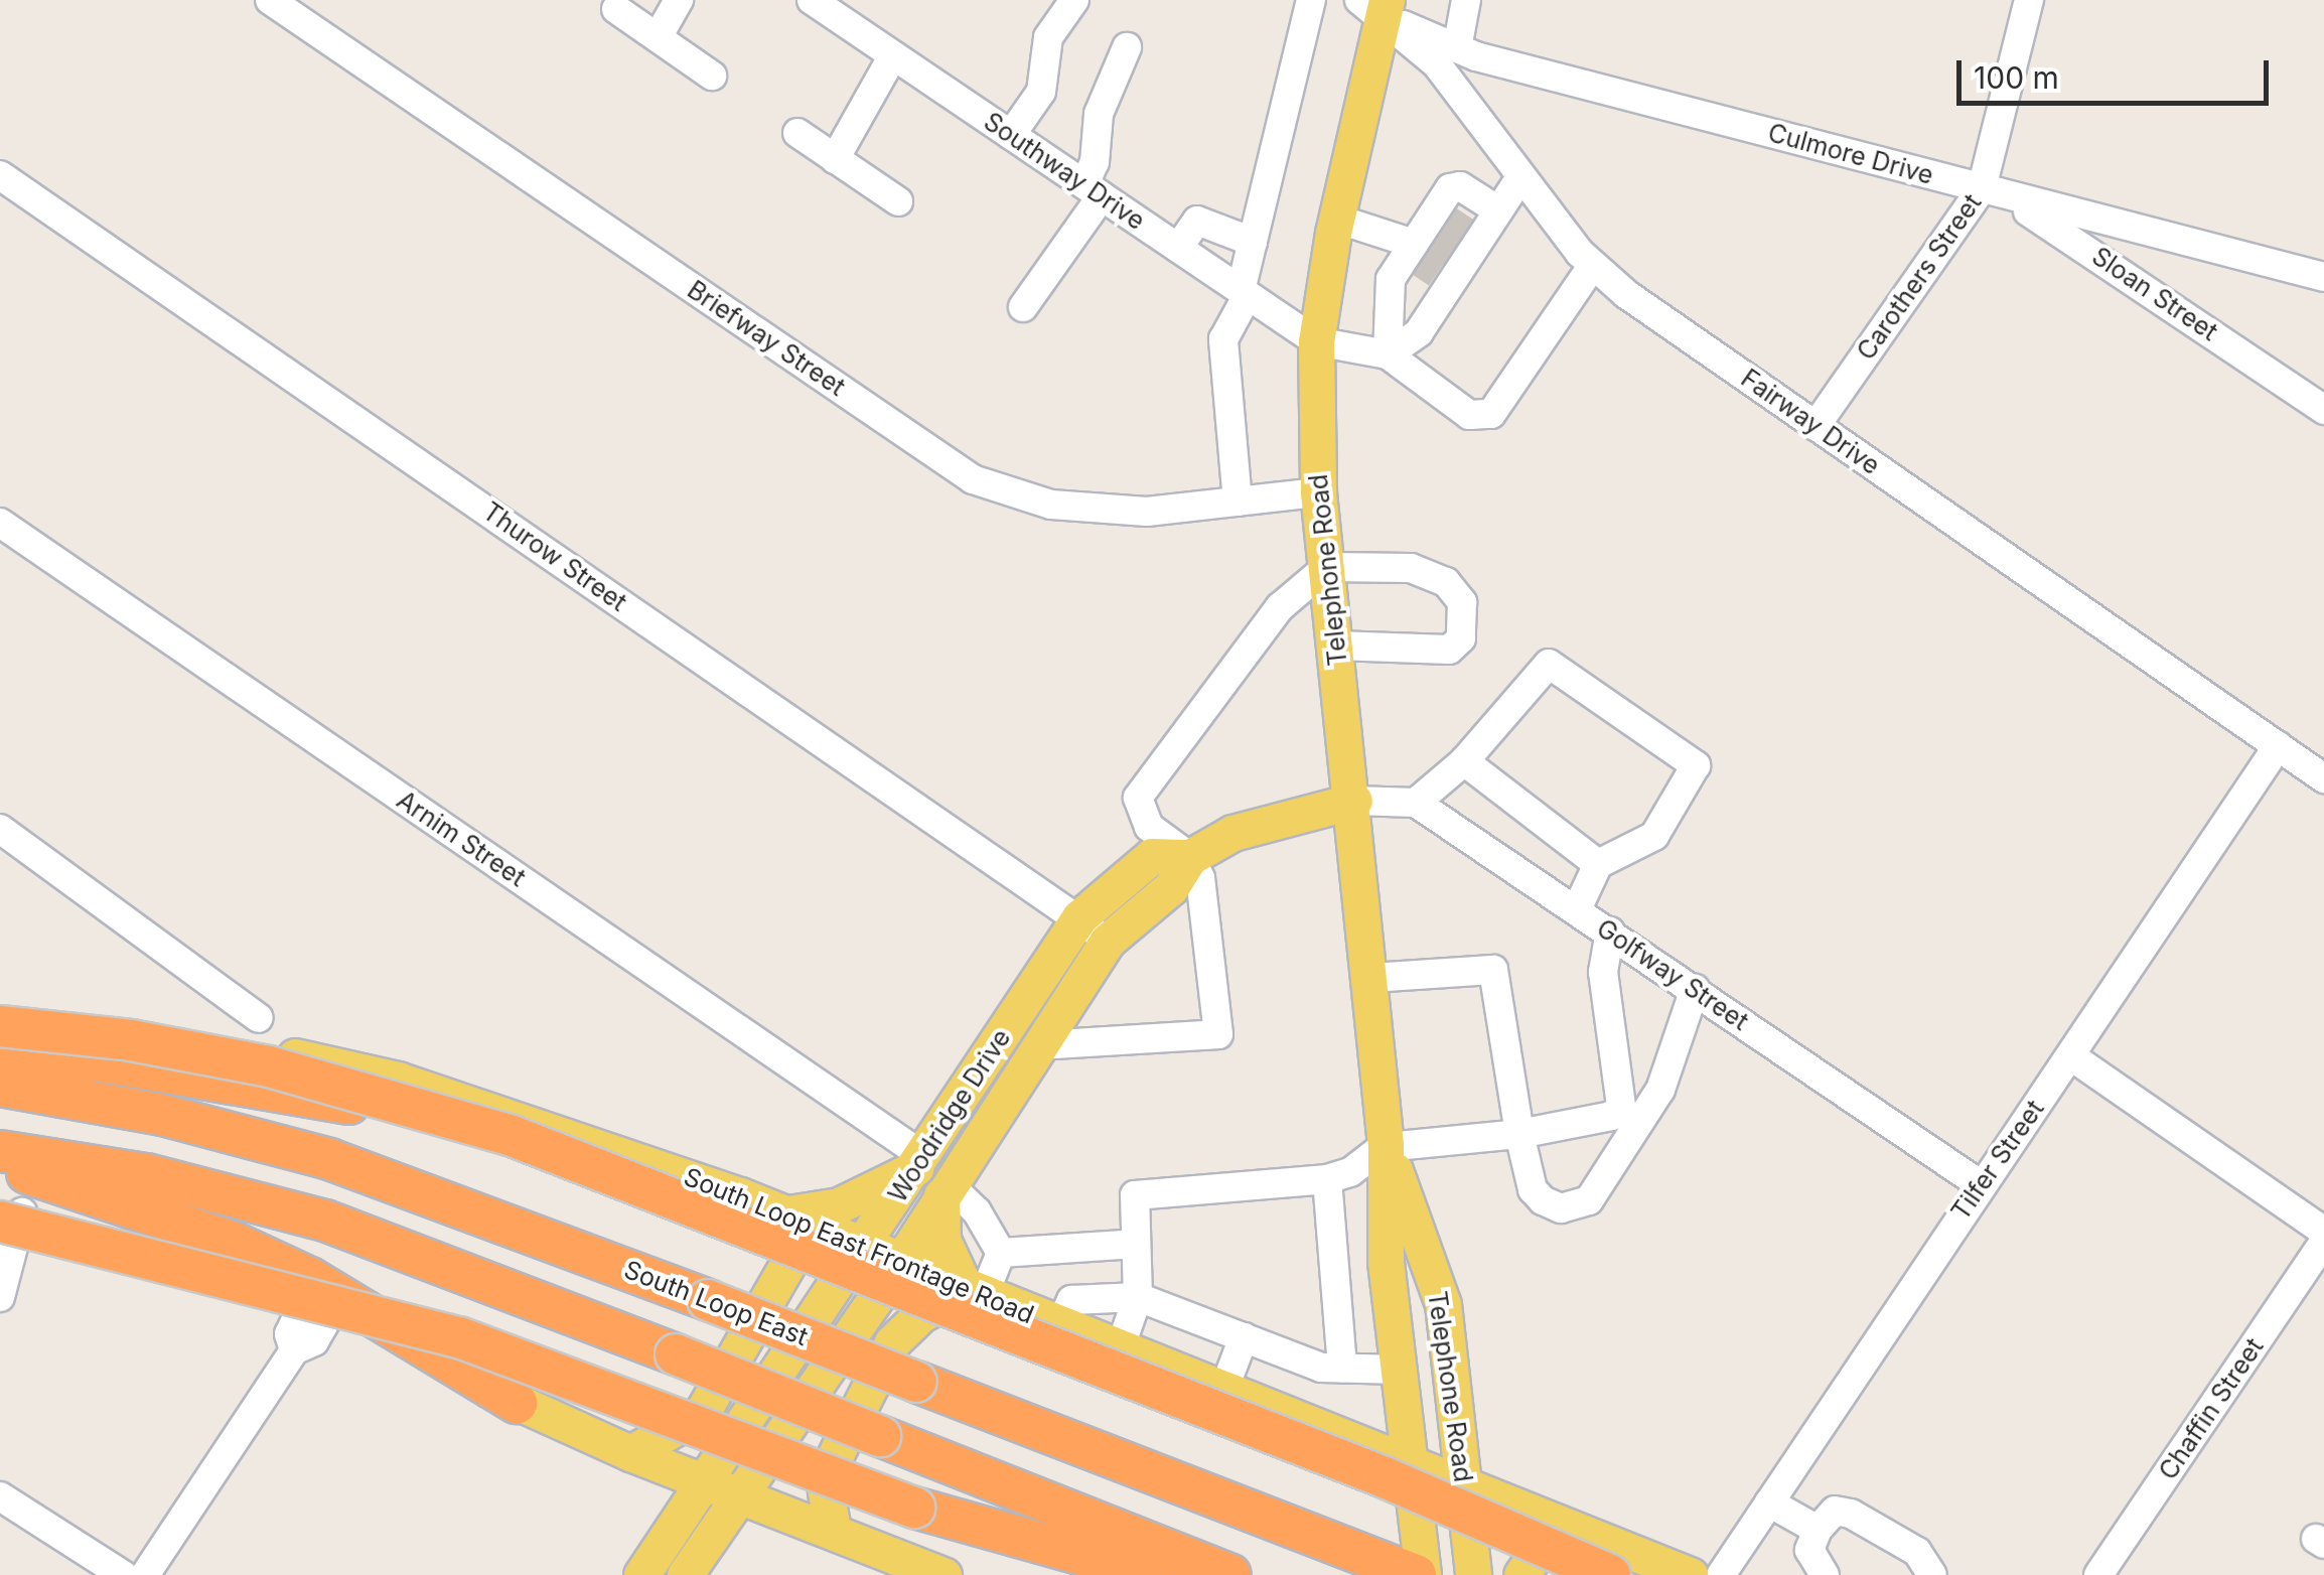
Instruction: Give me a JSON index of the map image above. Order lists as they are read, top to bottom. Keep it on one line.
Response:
{"streets":{"highway":["South Loop East"],"main road":["Telephone Road","Woodridge Drive","South Loop East Frontage Road"],"street":["Culmore Drive","Southway Drive","Carothers Street","Sloan Street","Briefway Street","Fairway Drive","Thurow Street","Arnim Street","Golfway Street","Tilfer Street","Chaffin Street"]},"crossings":[["Culmore Drive","Carothers Street"],["Culmore Drive","Sloan Street"],["Culmore Drive","Fairway Drive"],["Culmore Drive","Telephone Road"],["Southway Drive","Telephone Road"],["Carothers Street","Sloan Street"],["Carothers Street","Fairway Drive"],["Briefway Street","Telephone Road"],["Fairway Drive","Telephone Road"],["Fairway Drive","Tilfer Street"],["Thurow Street","Woodridge Drive"],["Telephone Road","Golfway Street"],["Telephone Road","Woodridge Drive"],["Telephone Road","South Loop East Frontage Road"],["Arnim Street","Woodridge Drive"],["Golfway Street","Woodridge Drive"],["Golfway Street","Tilfer Street"],["Woodridge Drive","South Loop East Frontage Road"]],"scale_bar":"100 m"}
